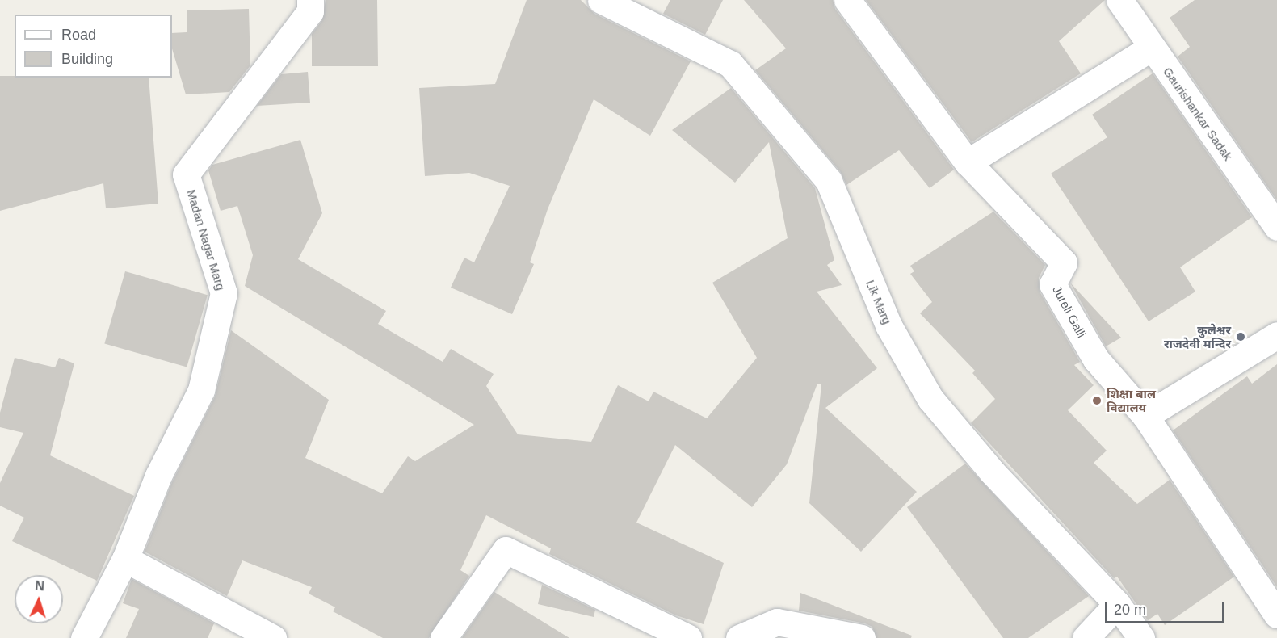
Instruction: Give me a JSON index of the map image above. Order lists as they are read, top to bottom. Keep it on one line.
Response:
{"streets":{"street":["Gaurishankar Sadak","Madan Nagar Marg","Lik Marg","Jureli Galli"]},"places":["कुलेश्वर राजदेवी मन्दिर","शिक्षा बाल विद्यालय"],"legend":["Road","Building"],"scale_bar":"20 m","north":"top"}
